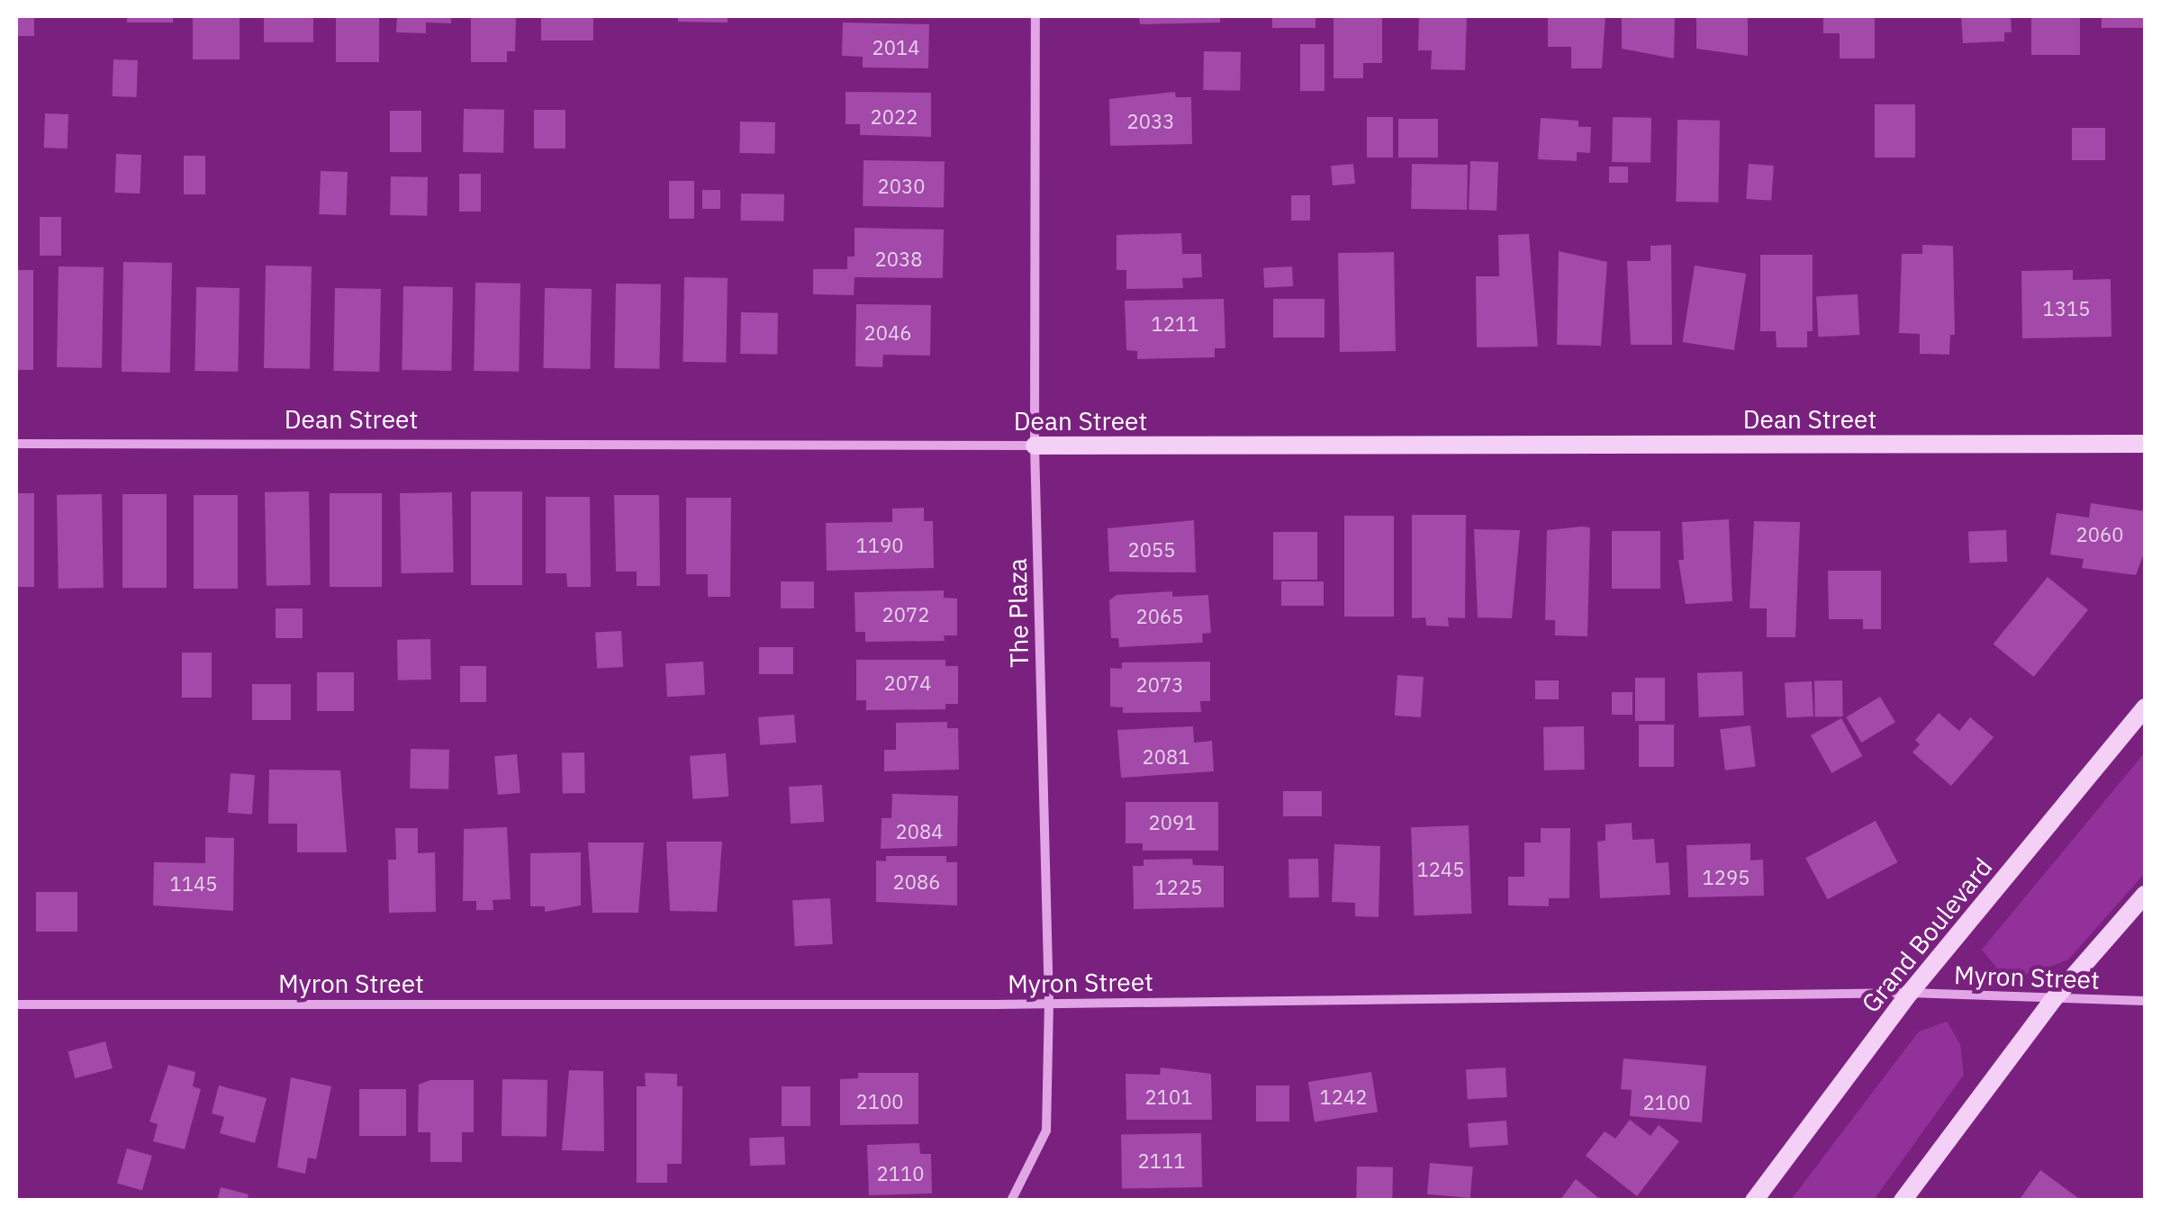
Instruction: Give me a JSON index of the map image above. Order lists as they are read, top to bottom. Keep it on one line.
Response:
{"streets":{"street":["Dean Street","The Plaza","Grand Boulevard","Myron Street"]},"crossings":[["Dean Street","The Plaza"],["The Plaza","Myron Street"],["Grand Boulevard","Myron Street"]],"house_numbers":["2014","2022","2033","2030","2038","1315","1211","2046","2060","1190","2055","2072","2065","2074","2073","2081","2091","2084","1245","1295","2086","1145","1225","2101","1242","2100","2100","2111","2110"]}
